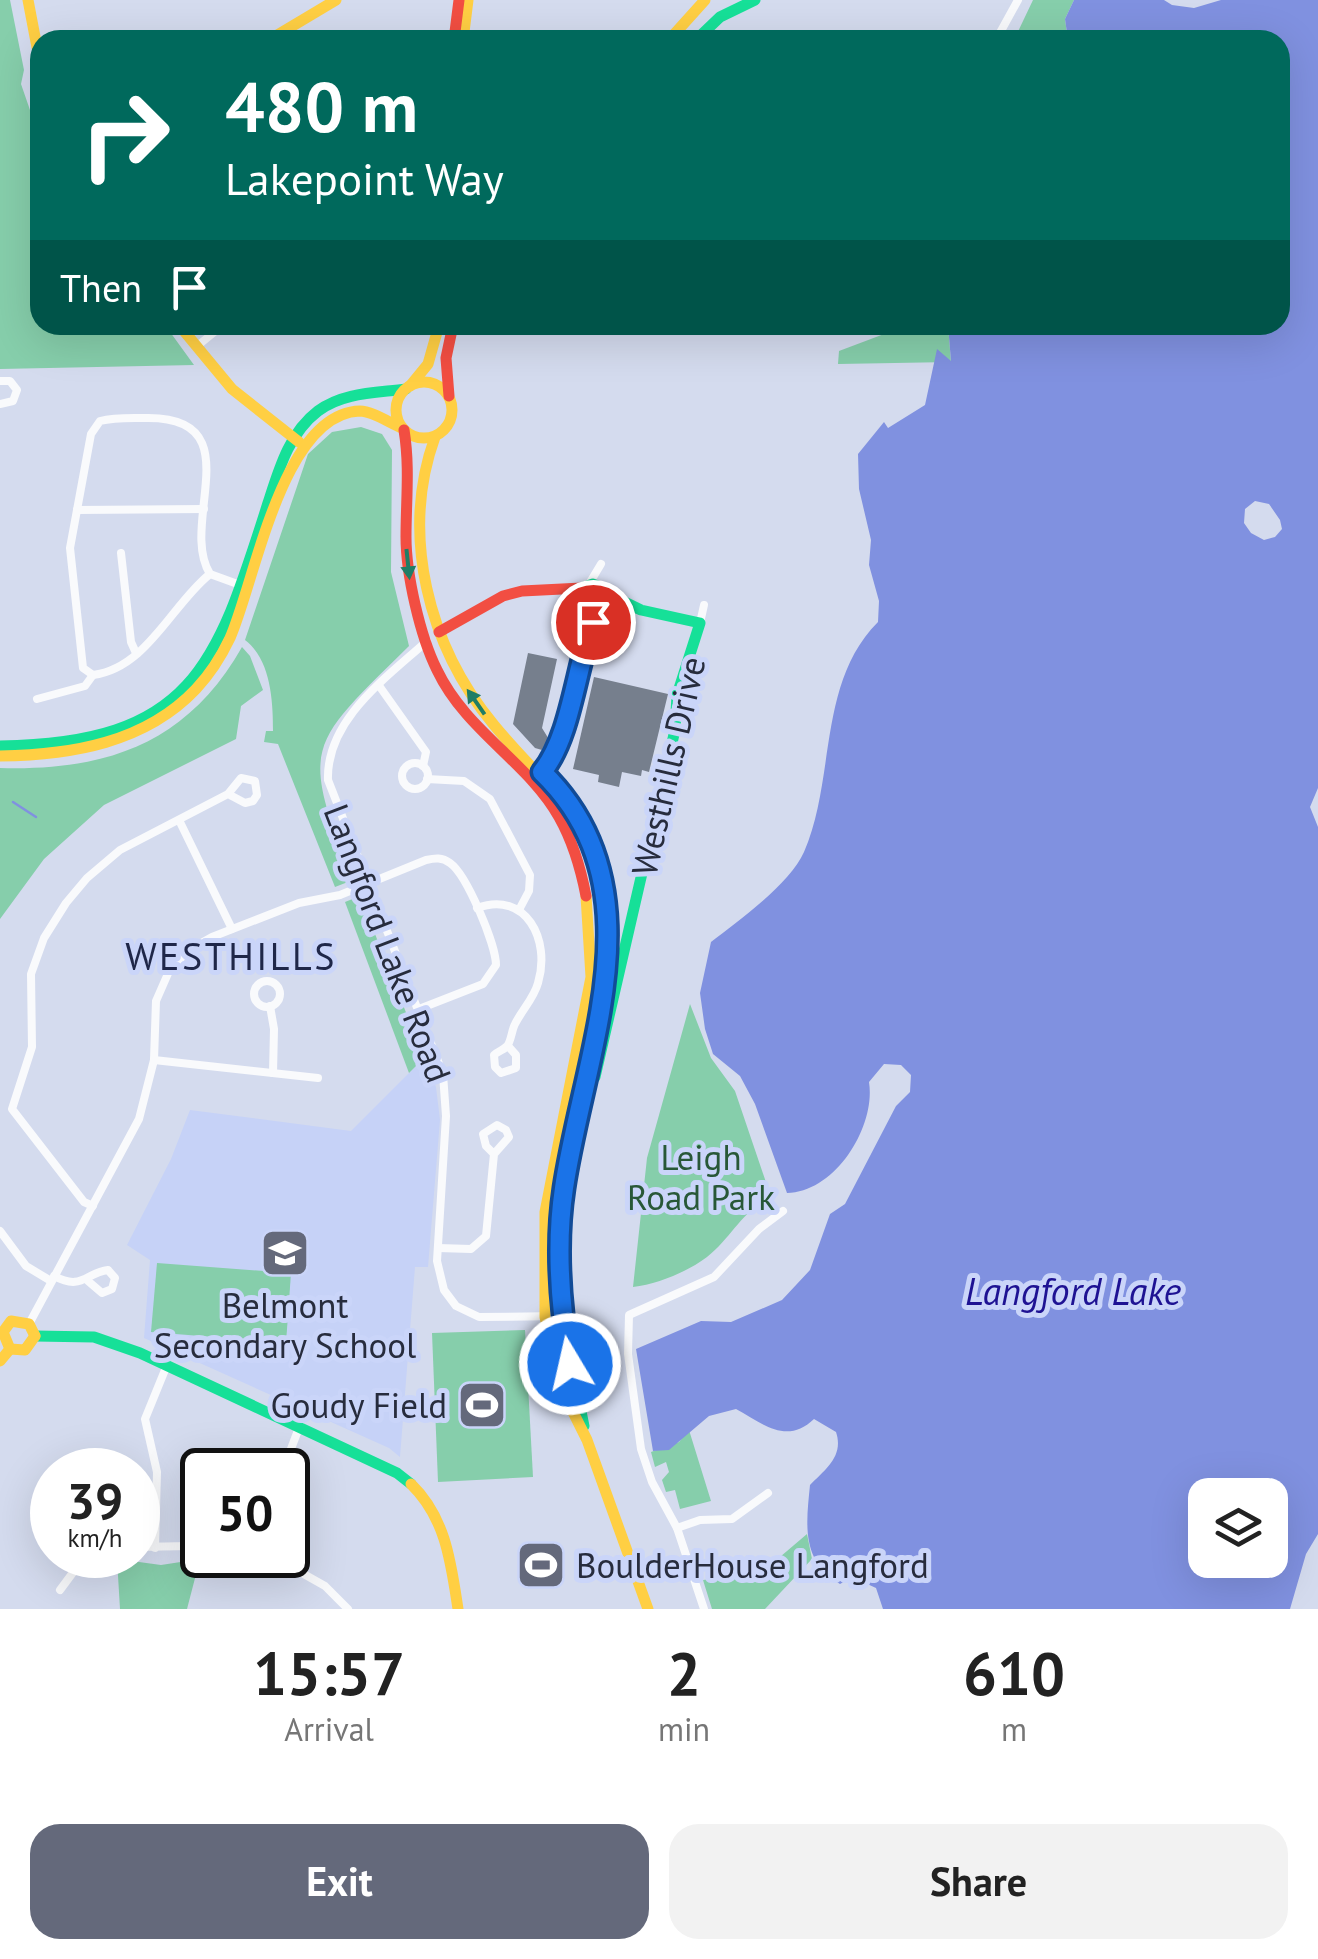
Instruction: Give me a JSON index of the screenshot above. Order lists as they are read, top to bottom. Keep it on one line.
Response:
{"streets":{"main road":["Westhills Drive","Langford Lake Road"]},"districts":["WESTHILLS"],"water":["Langford Lake"],"parks":["Leigh Road Park"],"places":{"school or university":["Belmont Secondary School"],"sports":["Goudy Field","BoulderHouse Langford"]},"page":{"turn":["480 m","Lakepoint Way"],"then":"Then","speed":"39 km/h","limit":"50","eta":["15:57","Arrival","2","min","610","m"],"buttons":["Exit","Share"]}}
